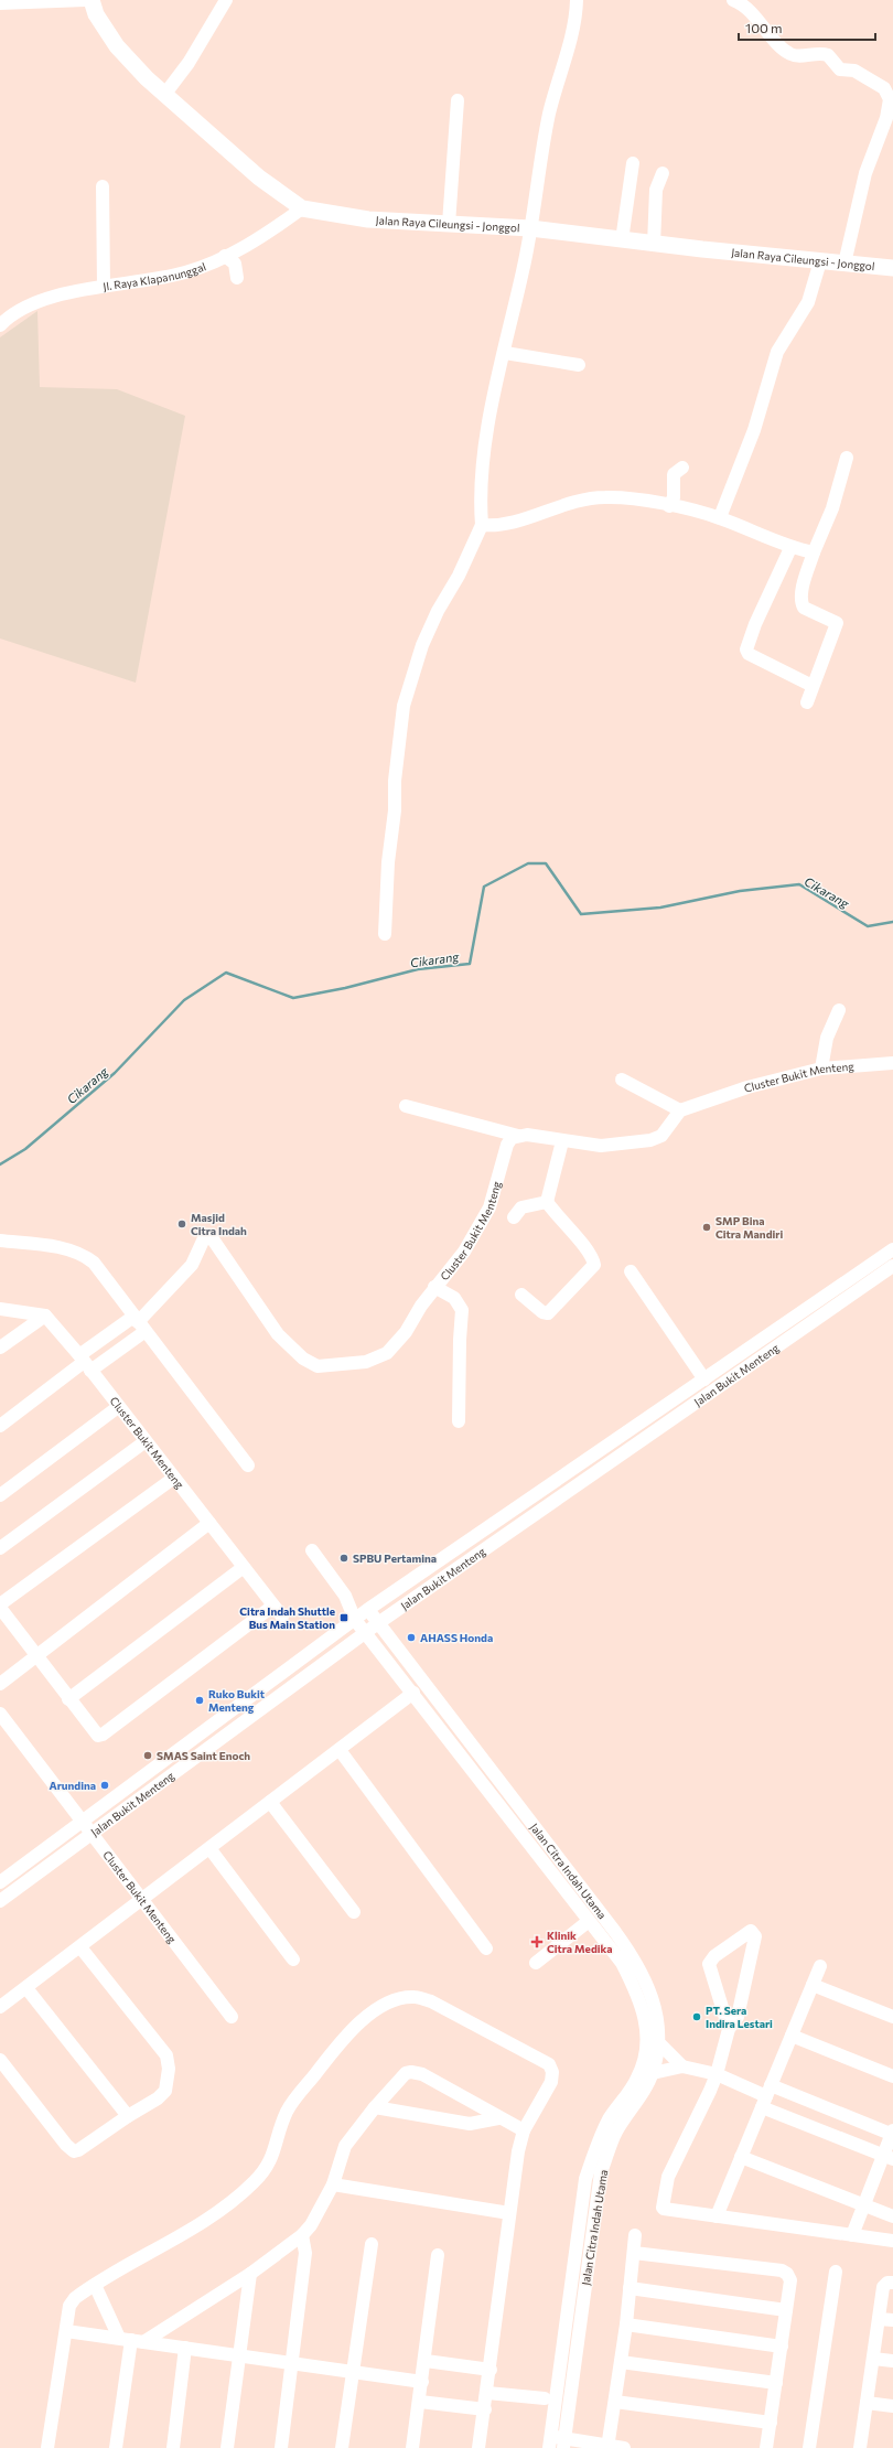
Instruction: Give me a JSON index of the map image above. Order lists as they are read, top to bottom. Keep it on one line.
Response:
{"streets":{"main road":["Jalan Raya Cileungsi - Jonggol"],"street":["Jl. Raya Klapanunggal","Cluster Bukit Menteng","Jalan Bukit Menteng","Jalan Citra Indah Utama"]},"crossings":[["Jalan Raya Cileungsi - Jonggol","Jl. Raya Klapanunggal"],["Cluster Bukit Menteng","Jalan Bukit Menteng"],["Jalan Bukit Menteng","Jalan Citra Indah Utama"]],"water":["Cikarang"],"places":{"other":["Masjid Citra Indah","SMP Bina Citra Mandiri","SPBU Pertamina","AHASS Honda","Ruko Bukit Menteng","SMAS Saint Enoch","Arundina","PT. Sera Indira Lestari"],"transit":["Citra Indah Shuttle Bus Main Station"],"health":["Klinik Citra Medika"]},"scale_bar":"100 m"}
